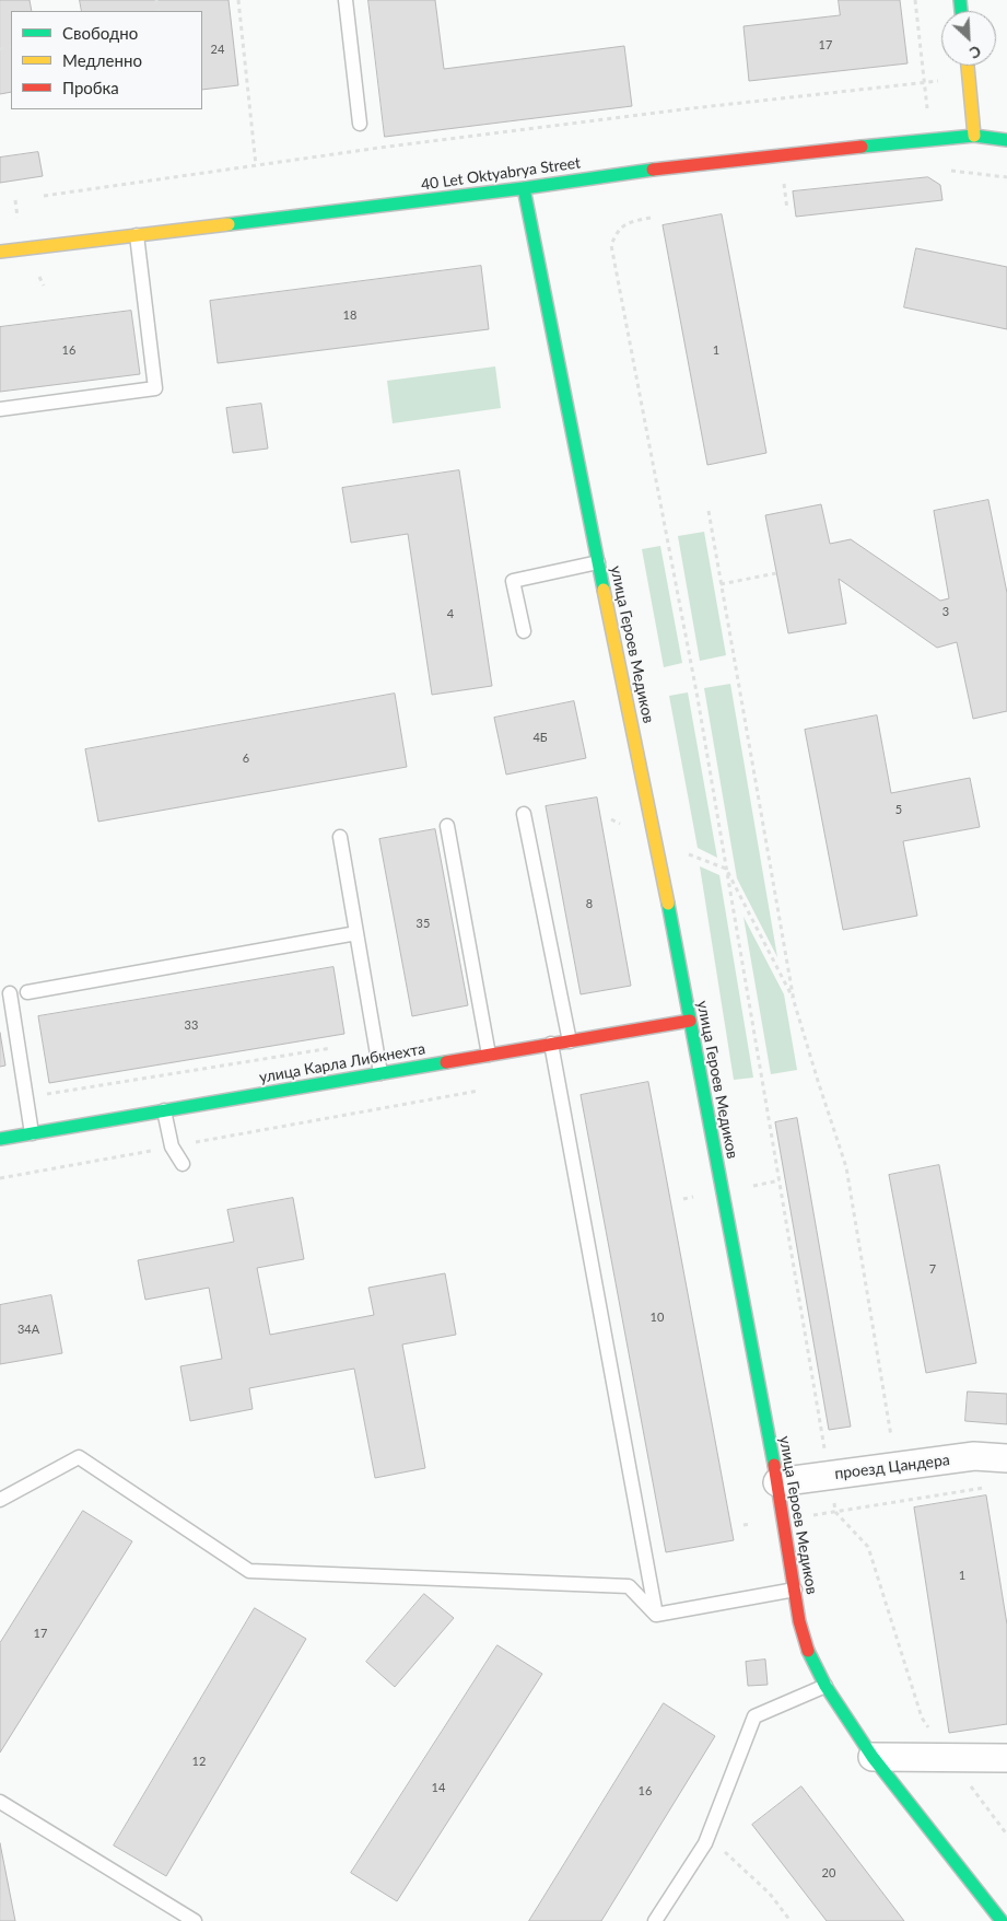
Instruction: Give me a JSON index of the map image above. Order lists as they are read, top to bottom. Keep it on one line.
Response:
{"streets":{"street":["40 Let Oktyabrya Street","улица Героев Медиков","улица Карла Либкнехта","проезд Цандера"]},"crossings":[["40 Let Oktyabrya Street","улица Героев Медиков"],["улица Героев Медиков","улица Карла Либкнехта"],["улица Героев Медиков","проезд Цандера"]],"house_numbers":["17","24","18","16","1","3","4","4Б","6","5","8","35","33","7","10","34А","1","17","12","14","16","20"],"legend":["Свободно","Медленно","Пробка"],"north":"bottom right"}
